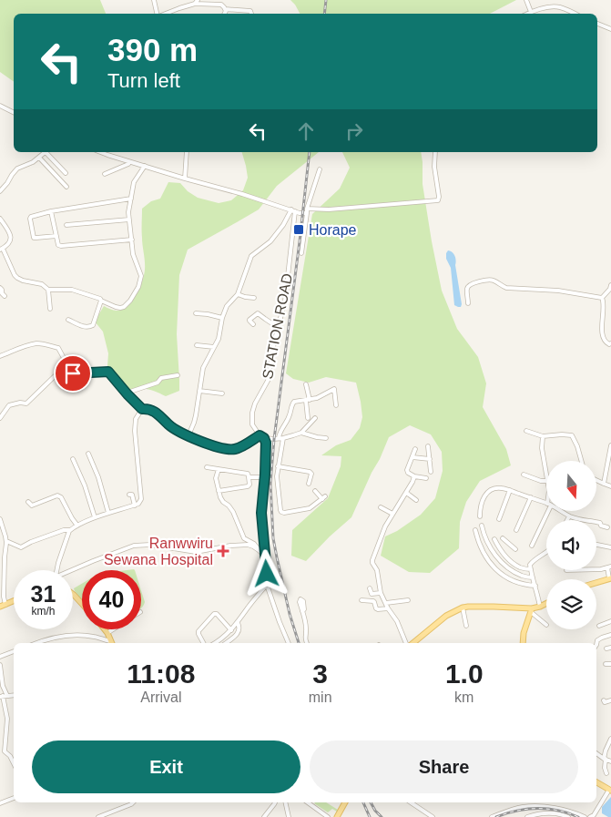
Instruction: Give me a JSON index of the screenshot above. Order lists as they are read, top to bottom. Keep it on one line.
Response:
{"streets":{"street":["STATION ROAD"]},"places":{"transit":["Horape"],"health":["Ranwwiru Sewana Hospital"]},"north":"bottom","page":{"turn":["390 m","Turn left"],"speed":"31 km/h","limit":"40","eta":["11:08","Arrival","3","min","1.0","km"],"buttons":["Exit","Share"]}}
